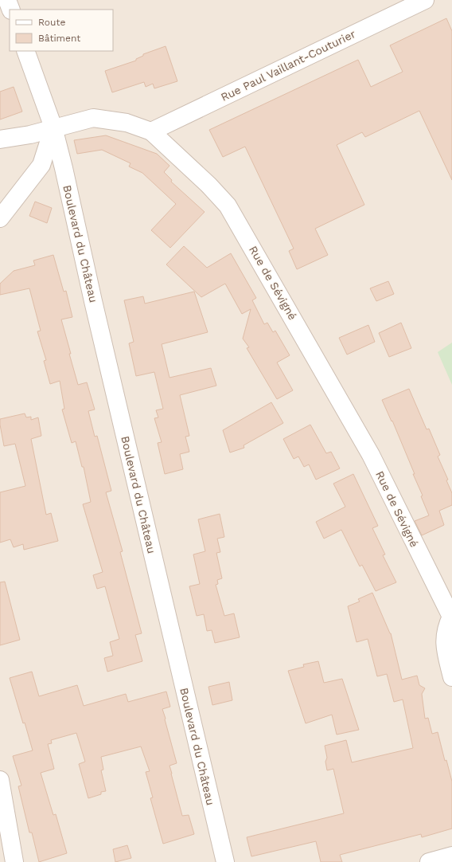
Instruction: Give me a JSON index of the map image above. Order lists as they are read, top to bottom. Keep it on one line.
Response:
{"streets":{"street":["Rue Paul Vaillant-Couturier","Boulevard du Château","Rue de Sévigné"]},"crossings":[["Rue Paul Vaillant-Couturier","Rue de Sévigné"],["Boulevard du Château","Rue de Sévigné"]],"legend":["Route","Bâtiment"]}
